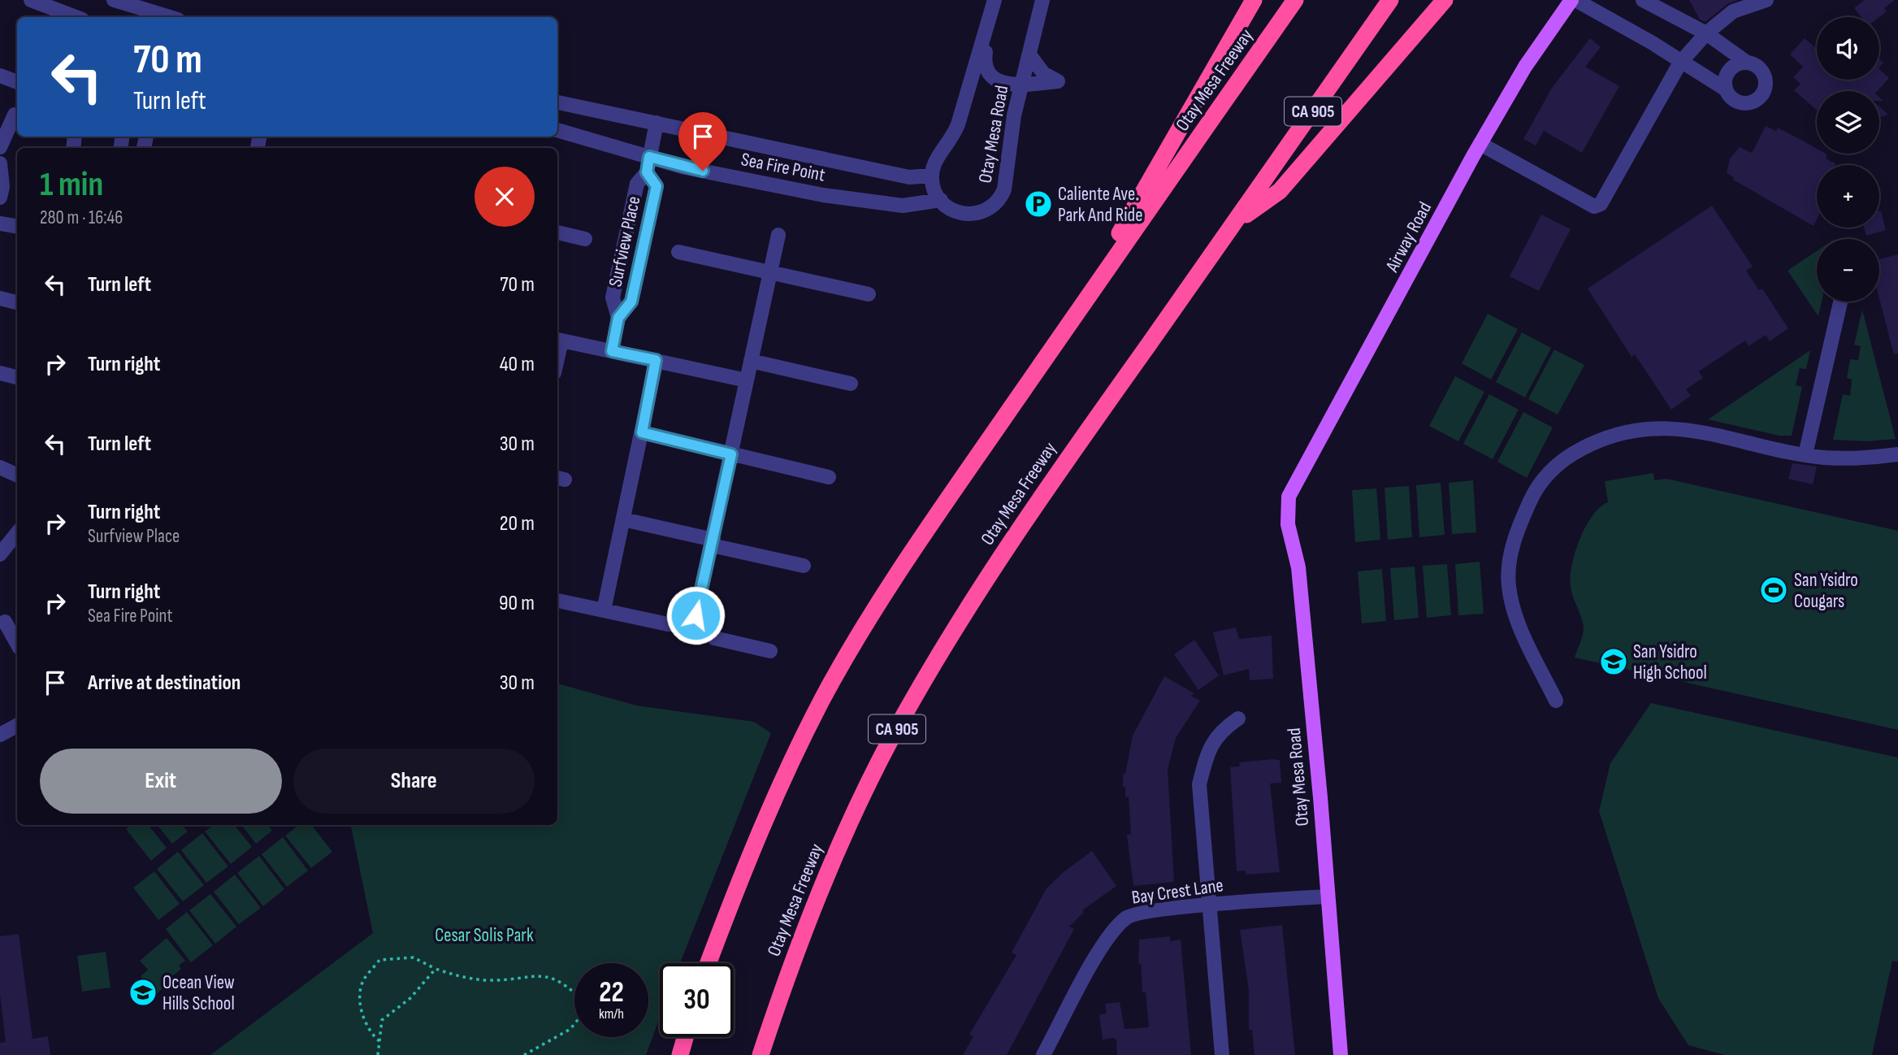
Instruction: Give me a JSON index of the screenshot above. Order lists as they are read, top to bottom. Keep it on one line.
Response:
{"streets":{"highway":["Otay Mesa Freeway","CA 905"],"main road":["Otay Mesa Road","Airway Road"],"street":["Sea Fire Point","Surfview Place","Bay Crest Lane"]},"crossings":[["Otay Mesa Road","Sea Fire Point"],["Otay Mesa Road","Airway Road"],["Otay Mesa Road","Bay Crest Lane"],["Sea Fire Point","Surfview Place"]],"parks":["Cesar Solis Park"],"places":{"parking":["Caliente Ave. Park And Ride"],"sports":["San Ysidro Cougars"],"school or university":["San Ysidro High School","Ocean View Hills School"]},"page":{"map_buttons":["+","−"],"turn":["70 m","Turn left"],"heading":["1 min","280 m · 16:46"],"list":[{"name":"Turn left","value":"70 m"},{"name":"Turn right","value":"40 m"},{"name":"Turn left","value":"30 m"},{"name":"Turn right","note":"Surfview Place","value":"20 m"},{"name":"Turn right","note":"Sea Fire Point","value":"90 m"},{"name":"Arrive at destination","value":"30 m"}],"buttons":["Exit","Share"],"speed":"22 km/h","limit":"30"}}
